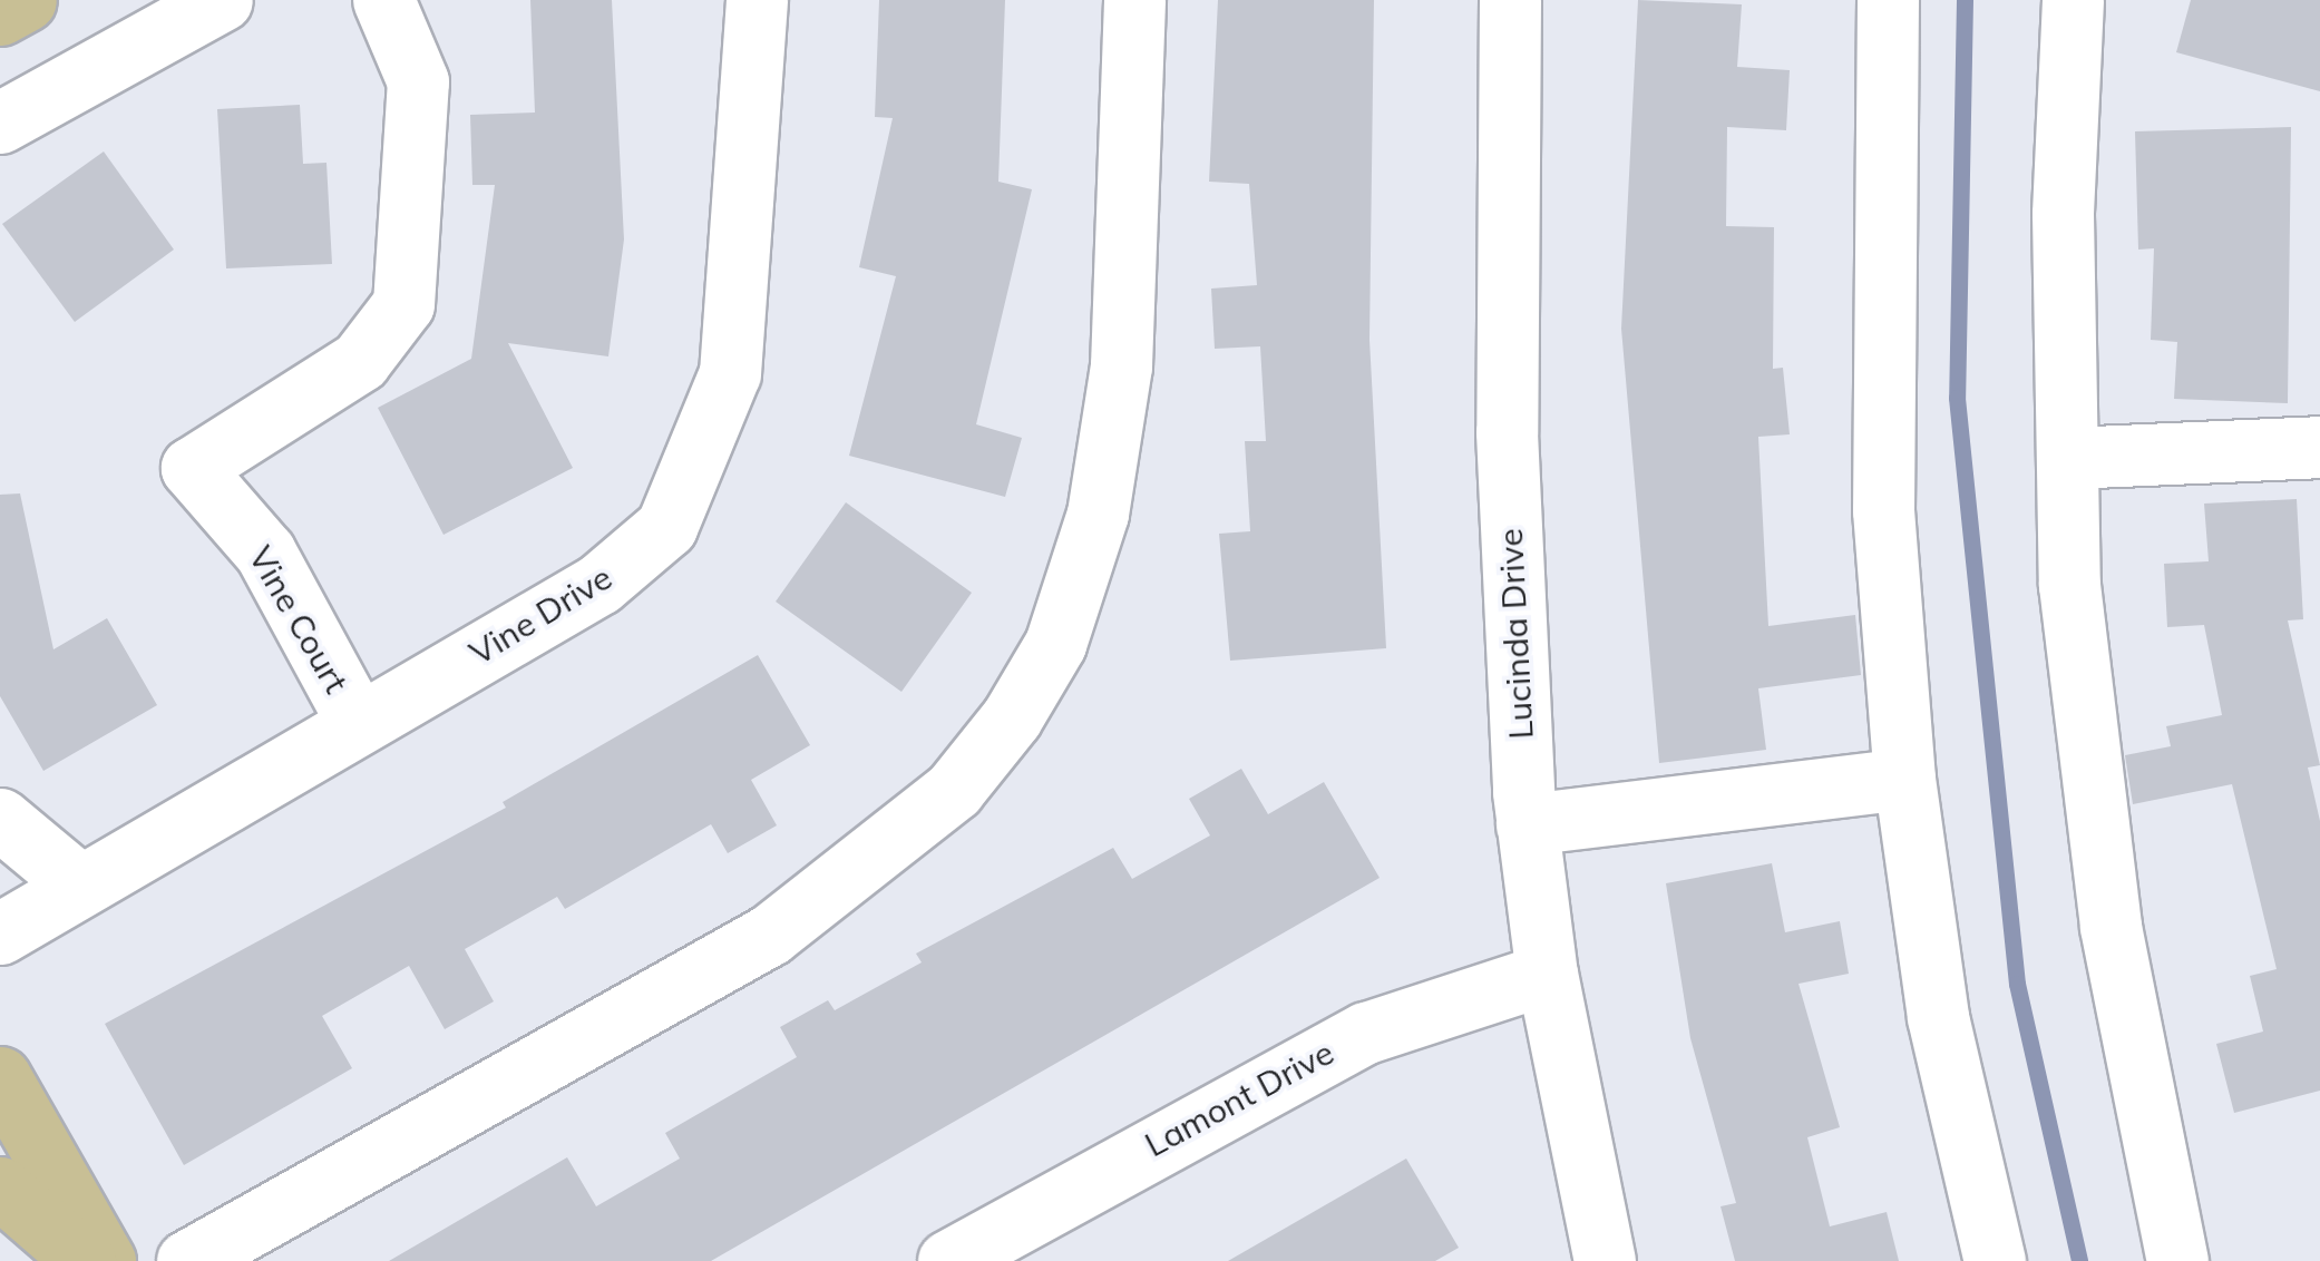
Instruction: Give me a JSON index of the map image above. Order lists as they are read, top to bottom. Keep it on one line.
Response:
{"streets":{"street":["Vine Drive","Vine Court","Lucinda Drive","Lamont Drive"]},"crossings":[["Vine Drive","Vine Court"],["Lucinda Drive","Lamont Drive"]]}
